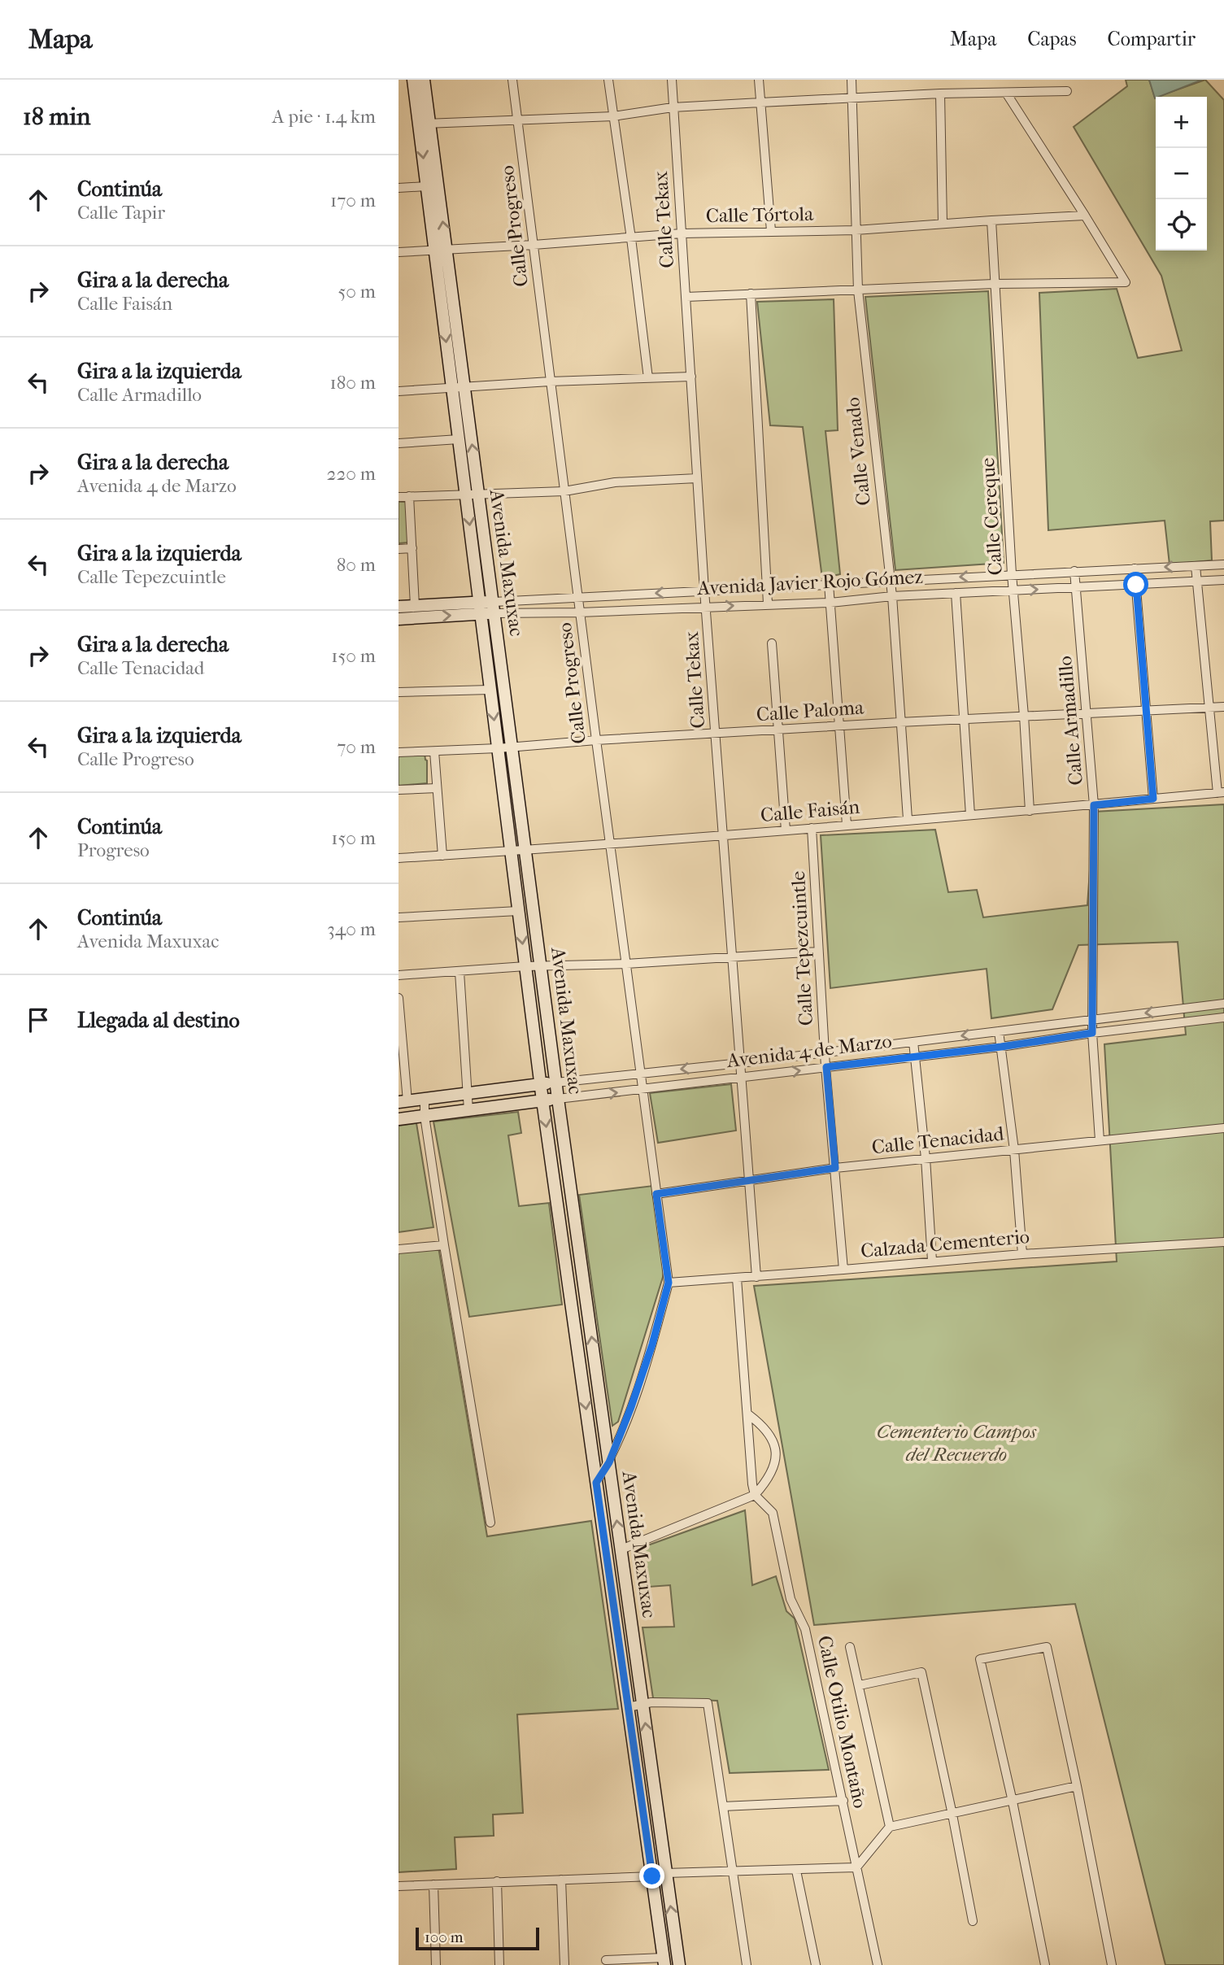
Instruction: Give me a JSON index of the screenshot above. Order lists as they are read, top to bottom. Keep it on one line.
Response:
{"streets":{"main road":["Avenida Maxuxac","Avenida Javier Rojo Gómez","Avenida 4 de Marzo"],"street":["Calle Tórtola","Calle Tekax","Calle Progreso","Calle Venado","Calle Cereque","Calle Paloma","Calle Armadillo","Calle Faisán","Calle Tepezcuintle","Calle Tenacidad","Calzada Cementerio","Calle Otilio Montaño"]},"crossings":[["Calle Tórtola","Calle Tekax"],["Calle Tórtola","Calle Progreso"],["Calle Tórtola","Calle Venado"],["Calle Tórtola","Calle Cereque"],["Calle Tórtola","Avenida Maxuxac"],["Calle Tekax","Avenida Javier Rojo Gómez"],["Calle Tekax","Calle Paloma"],["Calle Tekax","Calle Faisán"],["Calle Tekax","Avenida 4 de Marzo"],["Calle Tekax","Calle Tenacidad"],["Calle Tekax","Calzada Cementerio"],["Calle Progreso","Avenida Javier Rojo Gómez"],["Calle Progreso","Calle Paloma"],["Calle Progreso","Calle Faisán"],["Calle Progreso","Avenida 4 de Marzo"],["Calle Progreso","Calle Tenacidad"],["Calle Progreso","Calzada Cementerio"],["Calle Venado","Avenida Javier Rojo Gómez"],["Calle Venado","Calle Paloma"],["Calle Venado","Calle Faisán"],["Calle Cereque","Avenida Javier Rojo Gómez"],["Calle Cereque","Calle Paloma"],["Calle Cereque","Calle Faisán"],["Avenida Maxuxac","Avenida Javier Rojo Gómez"],["Avenida Maxuxac","Calle Paloma"],["Avenida Maxuxac","Calle Faisán"],["Avenida Maxuxac","Avenida 4 de Marzo"],["Avenida Javier Rojo Gómez","Calle Armadillo"],["Calle Paloma","Calle Armadillo"],["Calle Armadillo","Calle Faisán"],["Calle Armadillo","Avenida 4 de Marzo"],["Calle Armadillo","Calle Tenacidad"],["Calle Faisán","Calle Tepezcuintle"],["Calle Tepezcuintle","Avenida 4 de Marzo"],["Calle Tepezcuintle","Calle Tenacidad"],["Calle Tepezcuintle","Calzada Cementerio"]],"parks":["Cementerio Campos del Recuerdo"],"scale_bar":"100 m","page":{"header":"Mapa","nav":["Mapa","Capas","Compartir"],"heading":["18 min","A pie · 1.4 km"],"map_buttons":["+","−"],"list":[["Continúa","Calle Tapir","170 m"],["Gira a la derecha","Calle Faisán","50 m"],["Gira a la izquierda","Calle Armadillo","180 m"],["Gira a la derecha","Avenida 4 de Marzo","220 m"],["Gira a la izquierda","Calle Tepezcuintle","80 m"],["Gira a la derecha","Calle Tenacidad","150 m"],["Gira a la izquierda","Calle Progreso","70 m"],["Continúa","Progreso","150 m"],["Continúa","Avenida Maxuxac","340 m"],"Llegada al destino"],"scale":"100 m"}}
